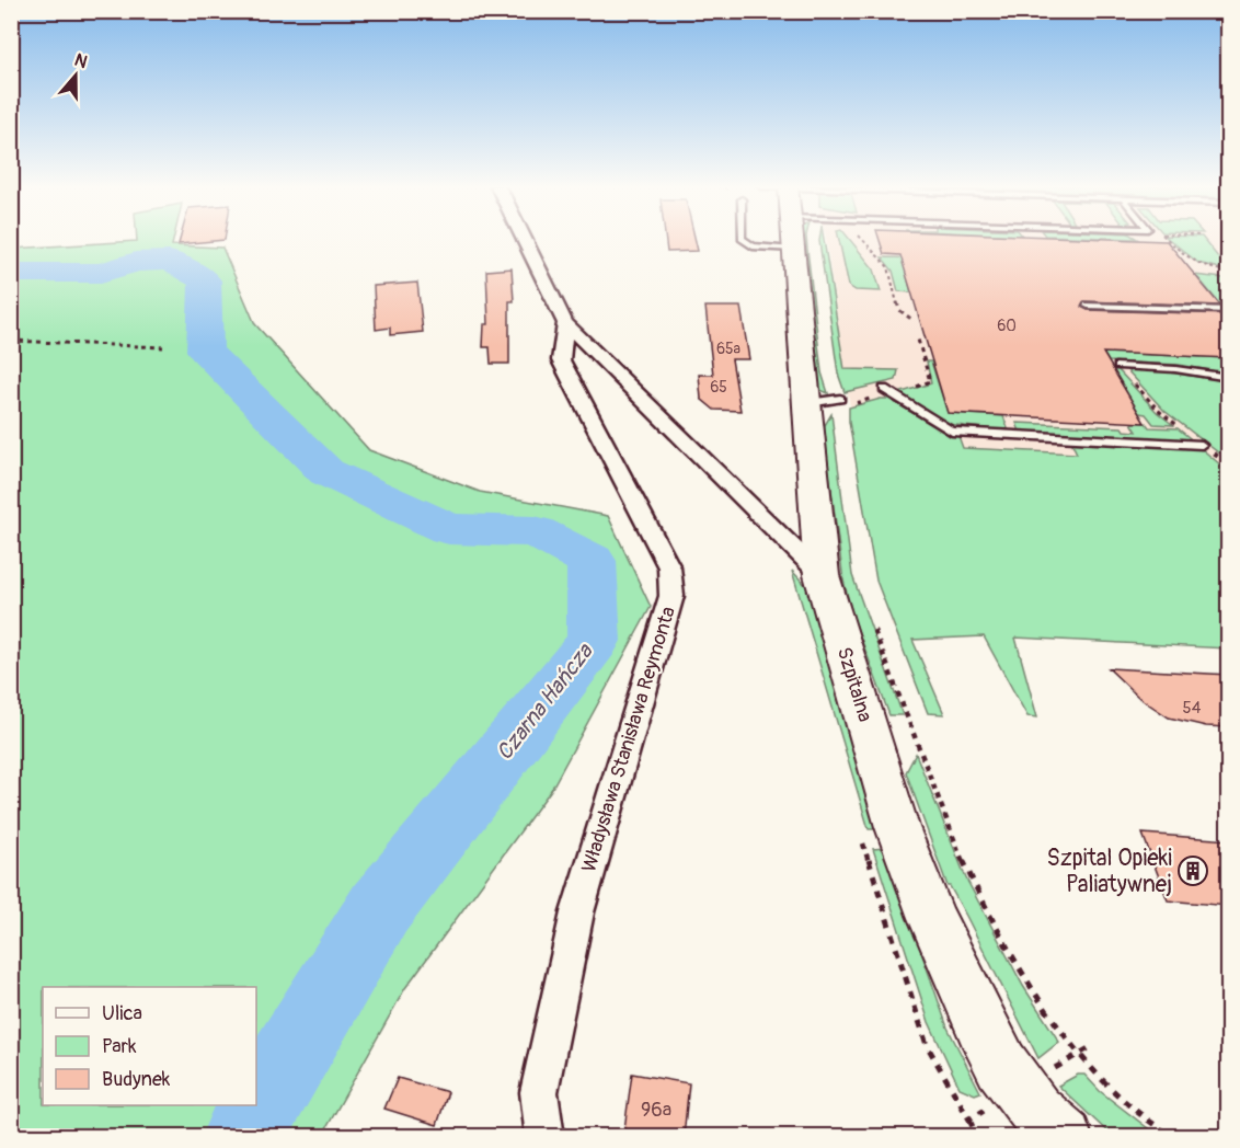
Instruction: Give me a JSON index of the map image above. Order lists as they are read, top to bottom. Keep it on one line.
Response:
{"streets":{"street":["Szpitalna","Władysława Stanisława Reymonta"]},"water":["Czarna Hańcza"],"places":{"building":["Szpital Opieki Paliatywnej"]},"house_numbers":["60","65a","65","54","96a"],"legend":["Ulica","Park","Budynek"],"north":"top"}
